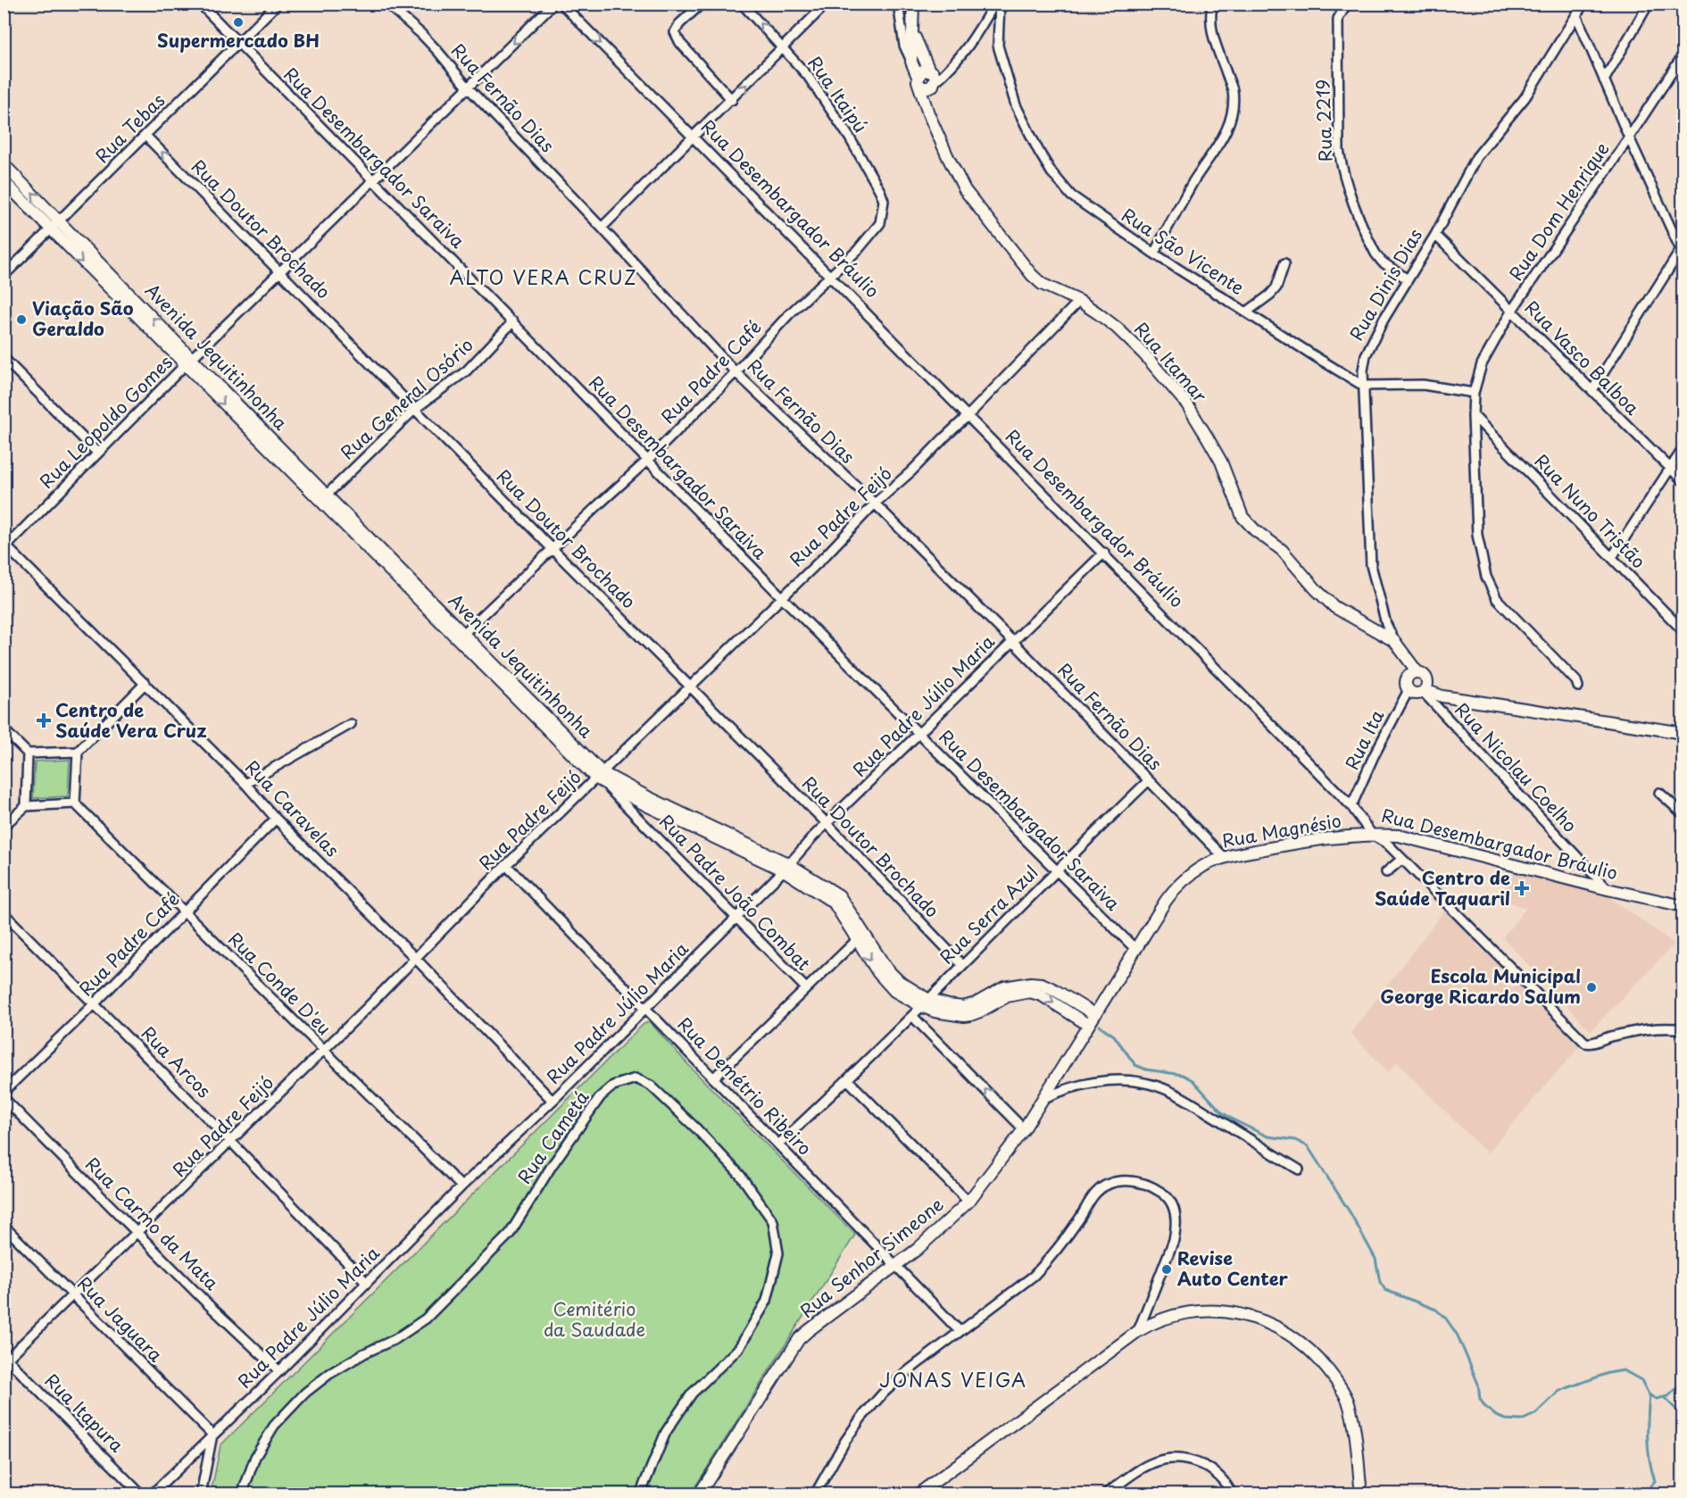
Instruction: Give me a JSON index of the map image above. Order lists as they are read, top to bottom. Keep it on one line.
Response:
{"streets":{"street":["Rua Itaipú","Rua Fernão Dias","Rua 2219","Rua Tebas","Rua Desembargador Saraiva","Rua Desembargador Bráulio","Rua Dom Henrique","Rua Doutor Brochado","Rua São Vicente","Rua Dinis Dias","Avenida Jequitinhonha","Rua Vasco Balboa","Rua Itamar","Rua Padre Café","Rua General Osório","Rua Leopoldo Gomes","Rua Nuno Tristão","Rua Padre Feijó","Rua Padre Júlio Maria","Rua Ita","Rua Nicolau Coelho","Rua Caravelas","Rua Magnésio","Rua Padre João Combat","Rua Serra Azul","Rua Conde D'eu","Rua Arcos","Rua Demétrio Ribeiro","Rua Cametá","Rua Carmo da Mata","Rua Senhor Simeone","Rua Jaguara","Rua Itapura"]},"crossings":[["Rua Itaipú","Rua Padre Café"],["Rua Fernão Dias","Rua Padre Café"],["Rua Fernão Dias","Rua Leopoldo Gomes"],["Rua Fernão Dias","Rua Padre Feijó"],["Rua Fernão Dias","Rua Padre Júlio Maria"],["Rua Fernão Dias","Rua Magnésio"],["Rua Fernão Dias","Rua Serra Azul"],["Rua 2219","Rua Dinis Dias"],["Rua Tebas","Rua Desembargador Saraiva"],["Rua Tebas","Rua Doutor Brochado"],["Rua Tebas","Avenida Jequitinhonha"],["Rua Desembargador Saraiva","Rua Padre Café"],["Rua Desembargador Saraiva","Rua General Osório"],["Rua Desembargador Saraiva","Rua Leopoldo Gomes"],["Rua Desembargador Saraiva","Rua Padre Feijó"],["Rua Desembargador Saraiva","Rua Padre Júlio Maria"],["Rua Desembargador Saraiva","Rua Magnésio"],["Rua Desembargador Saraiva","Rua Serra Azul"],["Rua Desembargador Bráulio","Rua Padre Café"],["Rua Desembargador Bráulio","Rua Padre Feijó"],["Rua Desembargador Bráulio","Rua Padre Júlio Maria"],["Rua Desembargador Bráulio","Rua Ita"],["Rua Desembargador Bráulio","Rua Nicolau Coelho"],["Rua Desembargador Bráulio","Rua Magnésio"],["Rua Dom Henrique","Rua Vasco Balboa"],["Rua Dom Henrique","Rua Nuno Tristão"],["Rua Doutor Brochado","Rua Padre Café"],["Rua Doutor Brochado","Rua General Osório"],["Rua Doutor Brochado","Rua Leopoldo Gomes"],["Rua Doutor Brochado","Rua Padre Feijó"],["Rua Doutor Brochado","Rua Padre Júlio Maria"],["Rua Doutor Brochado","Rua Serra Azul"],["Rua São Vicente","Rua Dinis Dias"],["Rua Dinis Dias","Rua Vasco Balboa"],["Rua Dinis Dias","Rua Itamar"],["Avenida Jequitinhonha","Rua Padre Café"],["Avenida Jequitinhonha","Rua General Osório"],["Avenida Jequitinhonha","Rua Leopoldo Gomes"],["Avenida Jequitinhonha","Rua Padre Feijó"],["Avenida Jequitinhonha","Rua Padre Júlio Maria"],["Avenida Jequitinhonha","Rua Magnésio"],["Avenida Jequitinhonha","Rua Padre João Combat"],["Avenida Jequitinhonha","Rua Serra Azul"],["Avenida Jequitinhonha","Rua Senhor Simeone"],["Rua Itamar","Rua Padre Feijó"],["Rua Padre Café","Rua Caravelas"],["Rua Padre Café","Rua Conde D'eu"],["Rua Padre Café","Rua Arcos"],["Rua Leopoldo Gomes","Rua Caravelas"],["Rua Padre Feijó","Rua Caravelas"],["Rua Padre Feijó","Rua Padre João Combat"],["Rua Padre Feijó","Rua Conde D'eu"],["Rua Padre Feijó","Rua Arcos"],["Rua Padre Feijó","Rua Demétrio Ribeiro"],["Rua Padre Feijó","Rua Carmo da Mata"],["Rua Padre Feijó","Rua Jaguara"],["Rua Padre Feijó","Rua Itapura"],["Rua Padre Júlio Maria","Rua Caravelas"],["Rua Padre Júlio Maria","Rua Padre João Combat"],["Rua Padre Júlio Maria","Rua Conde D'eu"],["Rua Padre Júlio Maria","Rua Arcos"],["Rua Padre Júlio Maria","Rua Demétrio Ribeiro"],["Rua Padre Júlio Maria","Rua Carmo da Mata"],["Rua Padre Júlio Maria","Rua Jaguara"],["Rua Ita","Rua Nicolau Coelho"],["Rua Magnésio","Rua Senhor Simeone"],["Rua Serra Azul","Rua Demétrio Ribeiro"],["Rua Demétrio Ribeiro","Rua Senhor Simeone"]],"districts":["ALTO VERA CRUZ","JONAS VEIGA"],"parks":["Cemitério da Saudade"],"places":{"other":["Supermercado BH","Viação São Geraldo","Escola Municipal George Ricardo Salum","Revise Auto Center"],"health":["Centro de Saúde Vera Cruz","Centro de Saúde Taquaril"]}}
